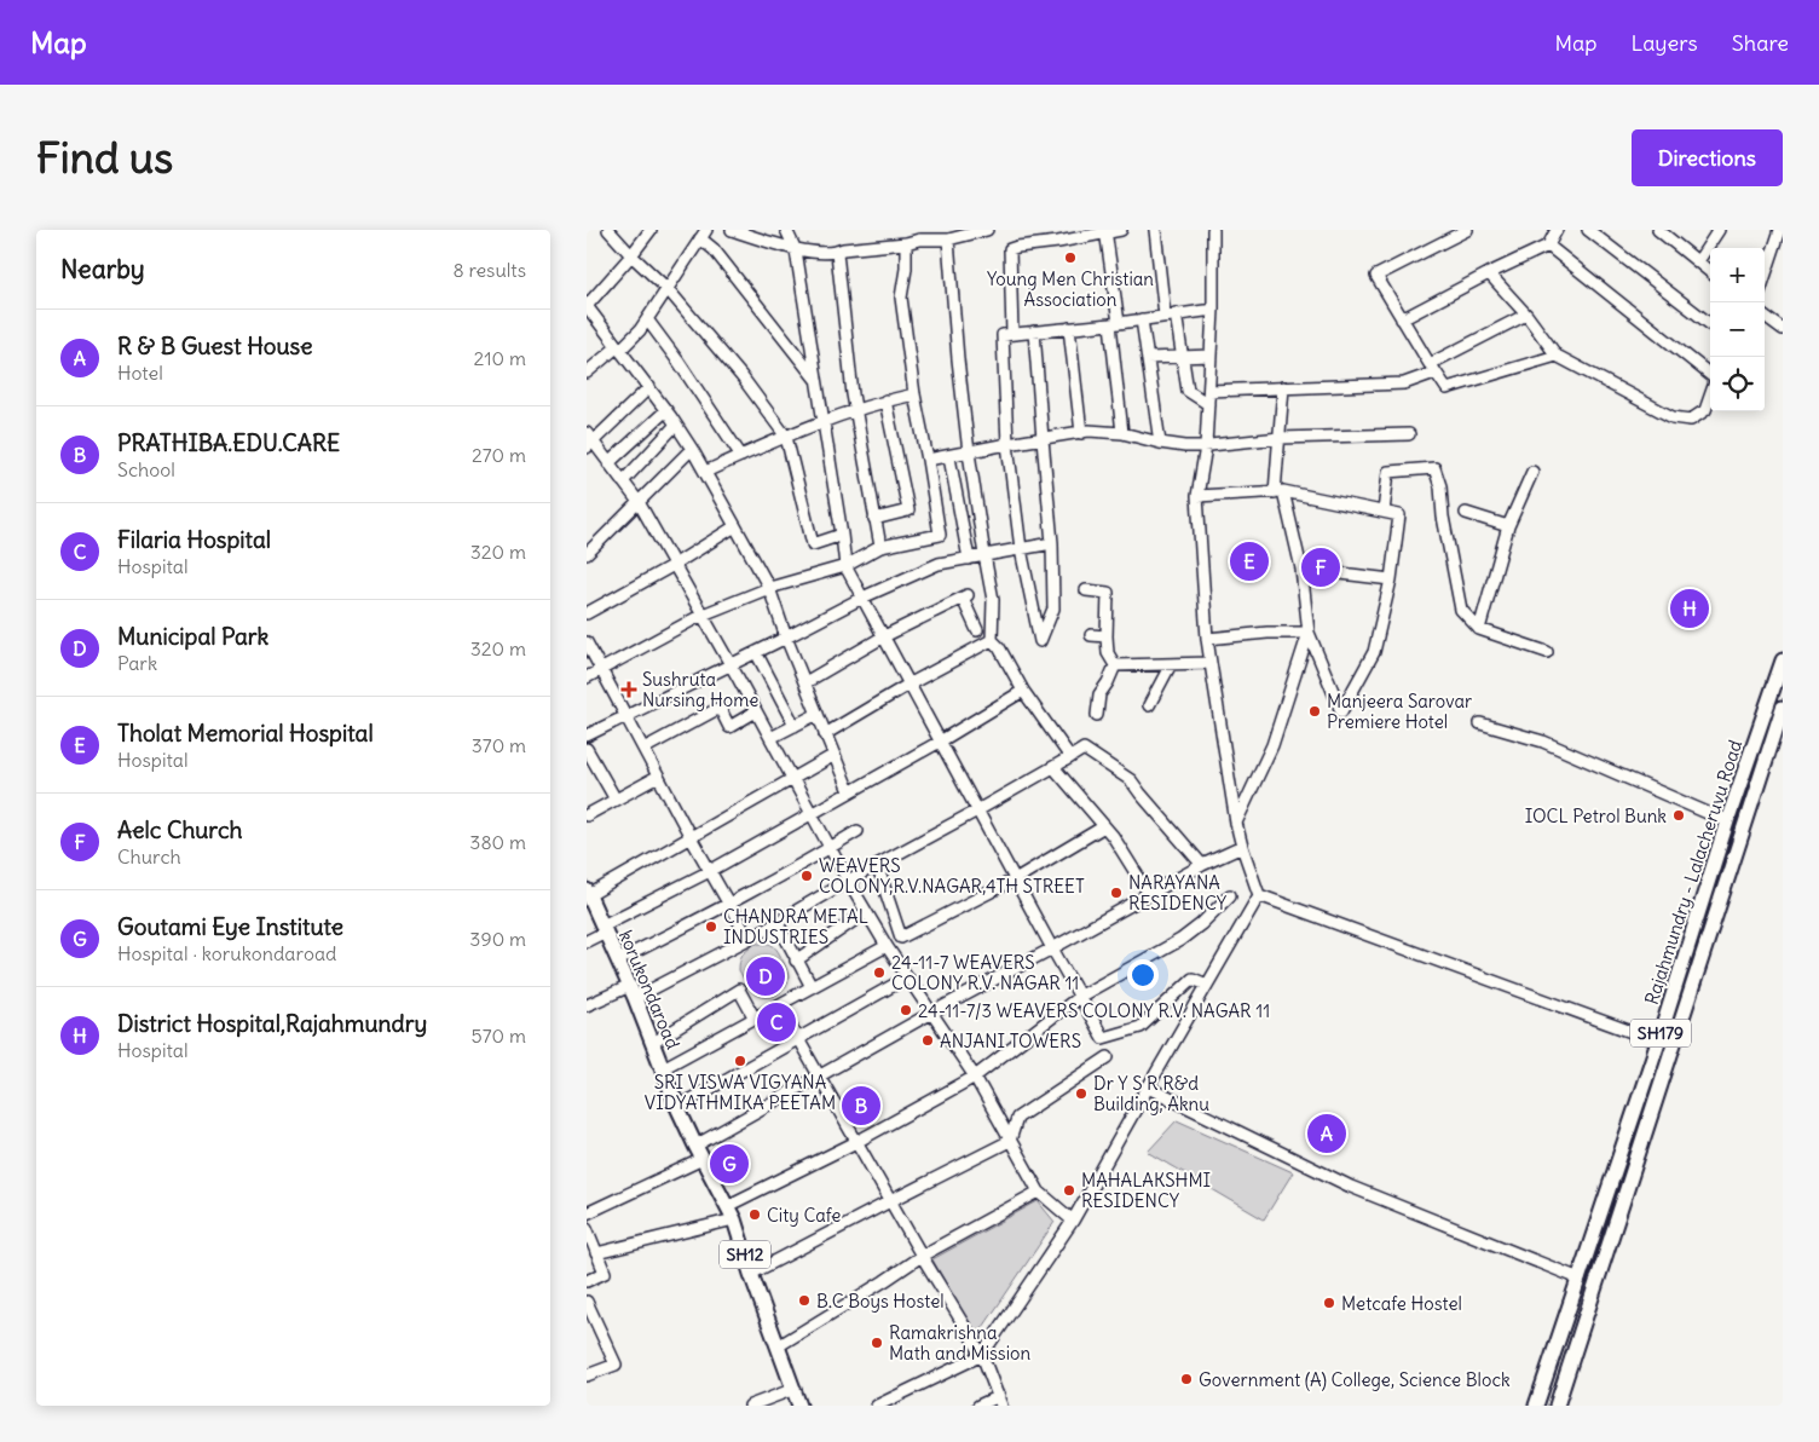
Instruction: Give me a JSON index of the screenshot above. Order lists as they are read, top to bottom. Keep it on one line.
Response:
{"streets":{"main road":["Rajahmundry - Lalacheruvu Road","korukondaroad","SH179","SH12"]},"places":{"other":["Young Men Christian Association","Manjeera Sarovar Premiere Hotel","IOCL Petrol Bunk","WEAVERS COLONY,R.V.NAGAR,4TH STREET","NARAYANA RESIDENCY","CHANDRA METAL INDUSTRIES","24-11-7 WEAVERS COLONY R.V. NAGAR 11","24-11-7/3 WEAVERS COLONY R.V. NAGAR 11","ANJANI TOWERS","SRI VISWA VIGYANA VIDYATHMIKA PEETAM","Dr Y S R R&d Building, Aknu","MAHALAKSHMI RESIDENCY","City Cafe","B.C Boys Hostel","Metcafe Hostel","Ramakrishna Math and Mission","Government (A) College, Science Block"],"health":["Sushruta Nursing Home"]},"page":{"header":"Map","nav":["Map","Layers","Share"],"buttons":"Directions","title":"Find us","heading":["Nearby","8 results"],"map_buttons":["+","−"],"list":[{"mark":"A","name":"R & B Guest House","note":"Hotel","value":"210 m"},{"mark":"B","name":"PRATHIBA.EDU.CARE","note":"School","value":"270 m"},{"mark":"C","name":"Filaria Hospital","note":"Hospital","value":"320 m"},{"mark":"D","name":"Municipal Park","note":"Park","value":"320 m"},{"mark":"E","name":"Tholat Memorial Hospital","note":"Hospital","value":"370 m"},{"mark":"F","name":"Aelc Church","note":"Church","value":"380 m"},{"mark":"G","name":"Goutami Eye Institute","note":"Hospital · korukondaroad","value":"390 m"},{"mark":"H","name":"District Hospital,Rajahmundry","note":"Hospital","value":"570 m"}],"pins":["E","F","H","D","C","B","A","G"]}}
